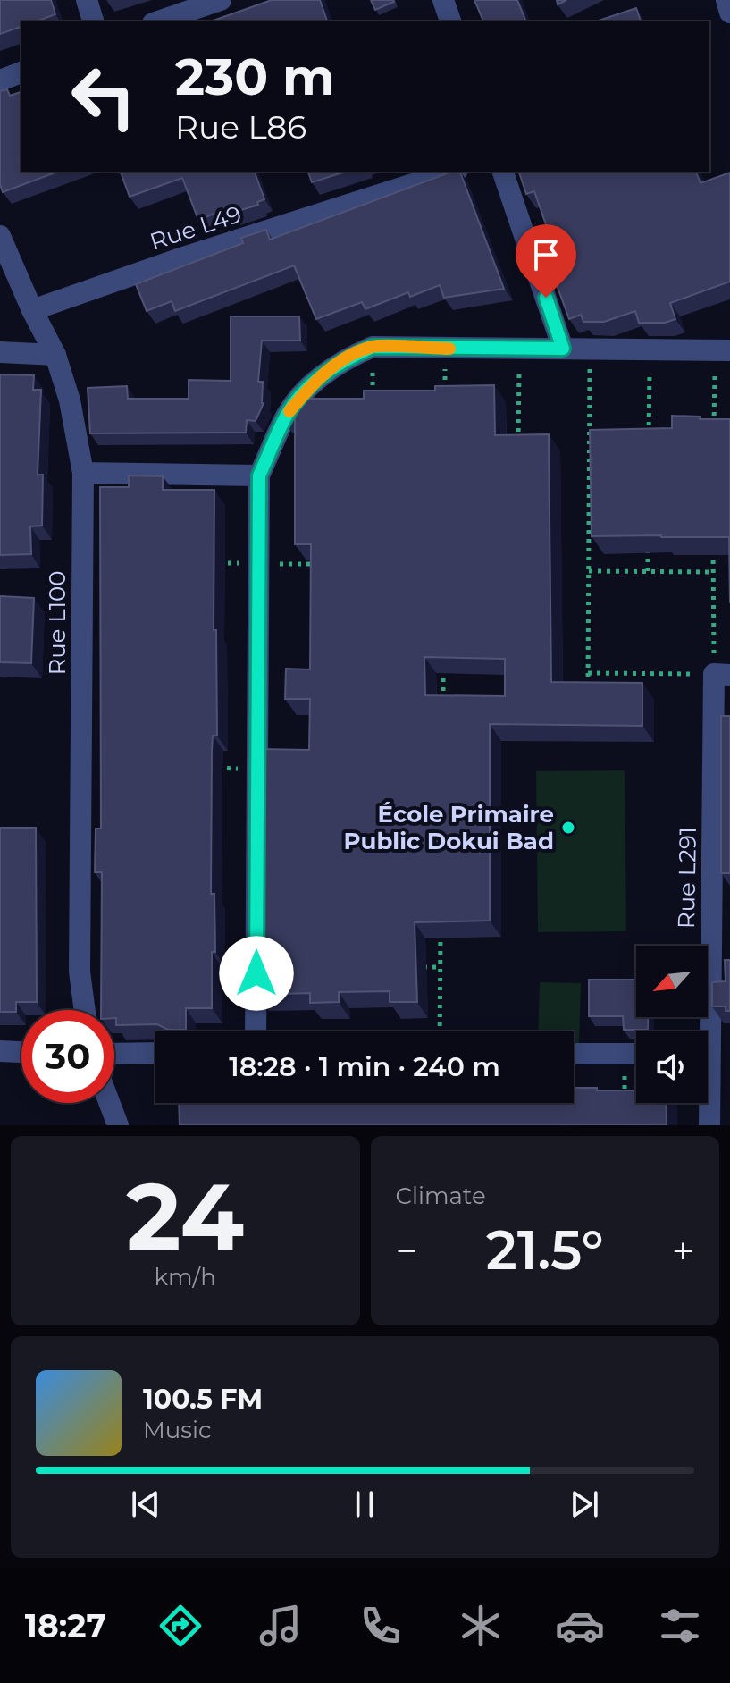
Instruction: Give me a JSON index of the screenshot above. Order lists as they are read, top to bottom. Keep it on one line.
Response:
{"streets":{"street":["Rue L49","Rue L100","Rue L291"]},"crossings":[["Rue L49","Rue L100"]],"places":["École Primaire Public Dokui Bad"],"north":"bottom left","page":{"turn":["230 m","Rue L86"],"limit":"30","trip":"18:28 · 1 min · 240 m","tile":[["24","km/h"],"Climate"],"heat":["−","21.5°","+"],"song":["100.5 FM","Music"],"tabs":"18:27"}}
